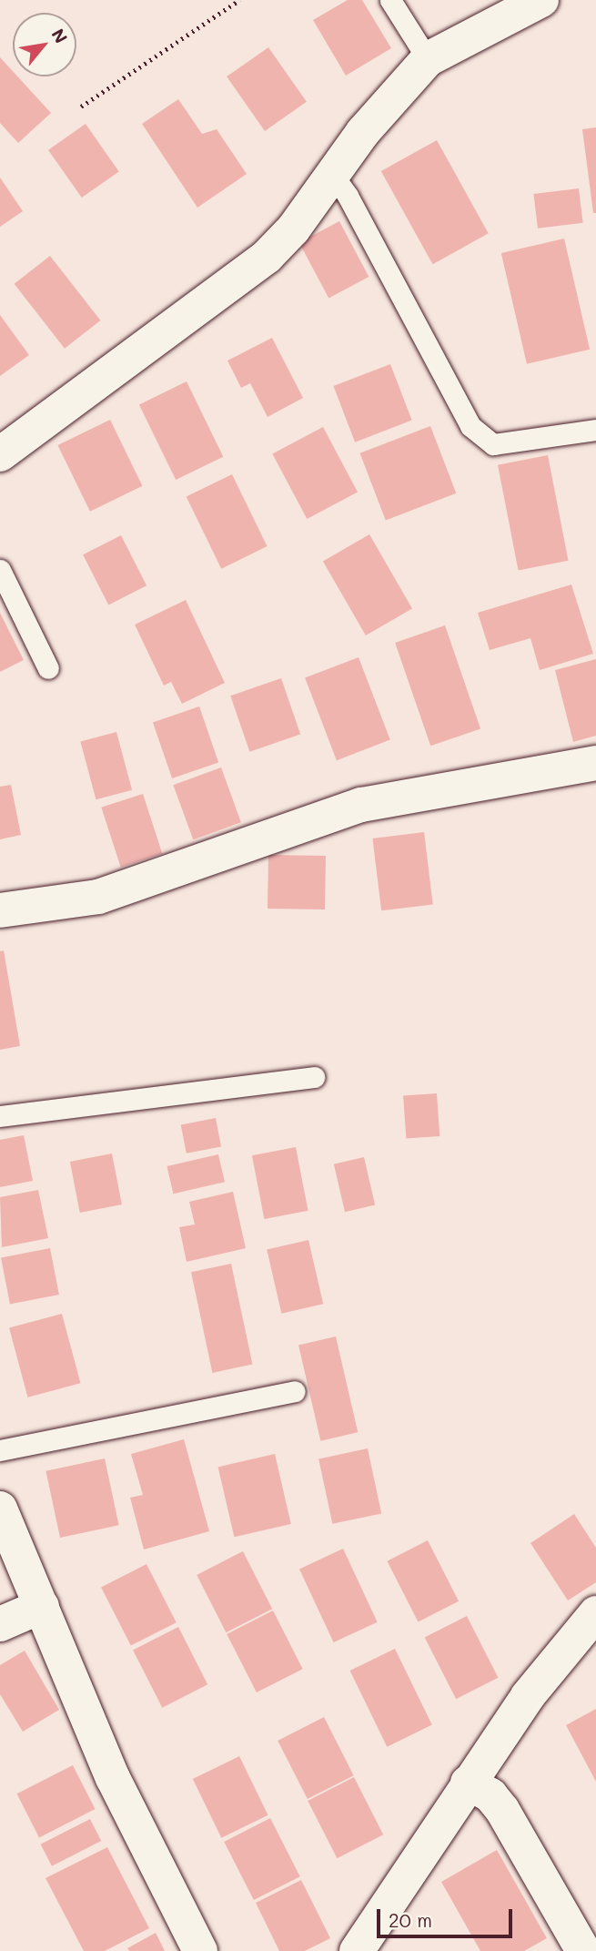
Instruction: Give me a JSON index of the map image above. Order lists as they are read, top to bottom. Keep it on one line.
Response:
{"scale_bar":"20 m","north":"top right"}
